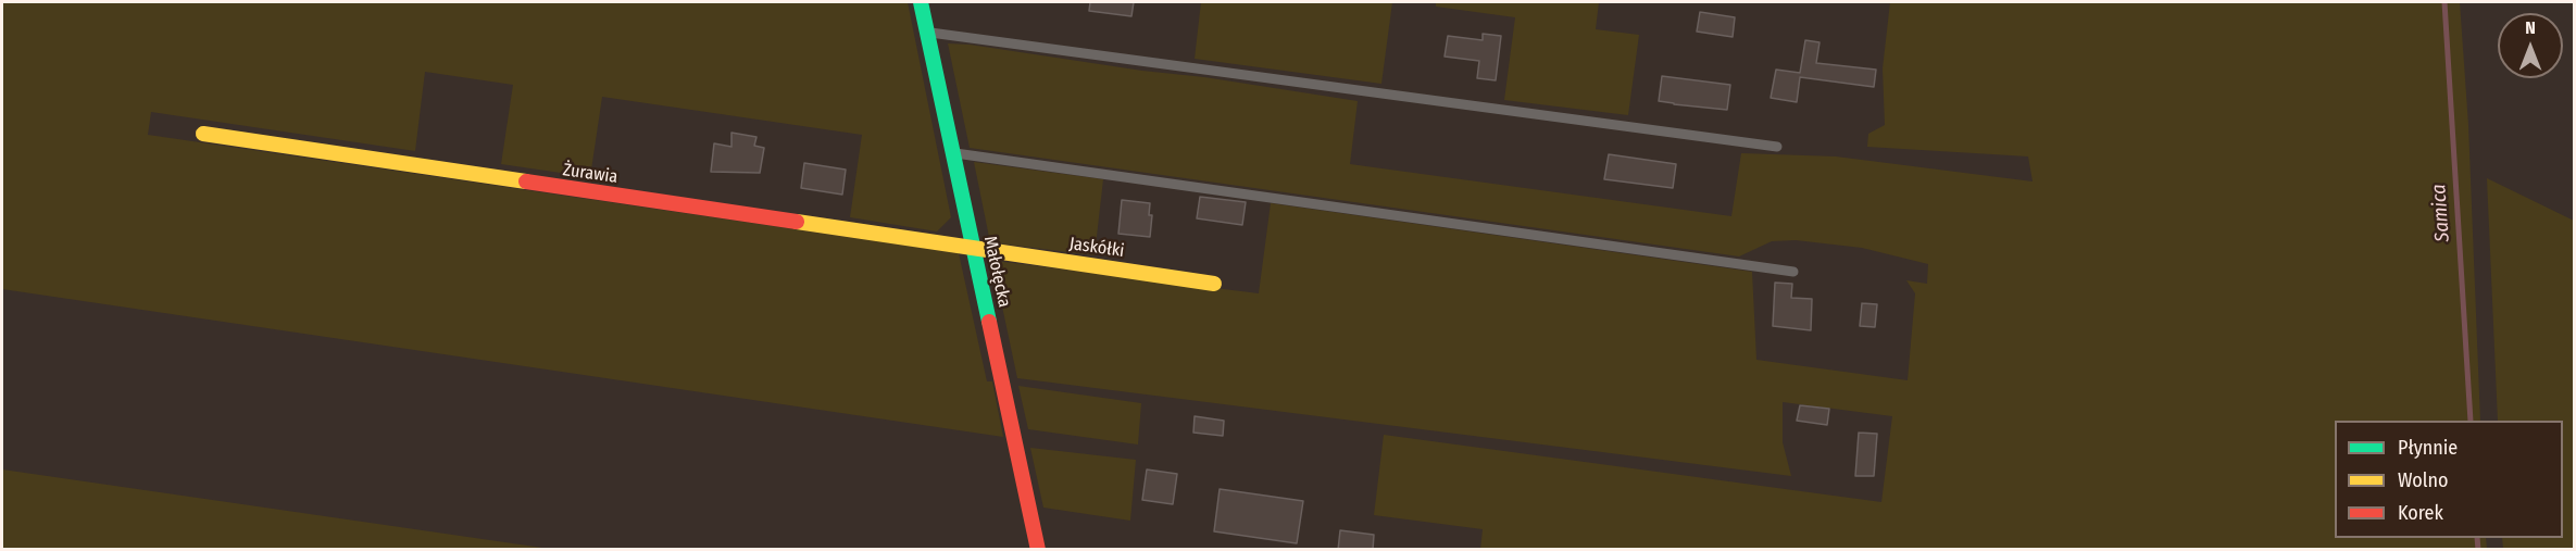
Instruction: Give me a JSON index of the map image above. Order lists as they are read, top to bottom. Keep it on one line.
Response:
{"streets":{"street":["Żurawia","Jaskółki","Małołęcka"]},"crossings":[["Żurawia","Jaskółki"],["Żurawia","Małołęcka"],["Jaskółki","Małołęcka"]],"water":["Samica"],"legend":["Płynnie","Wolno","Korek"],"north":"top"}
